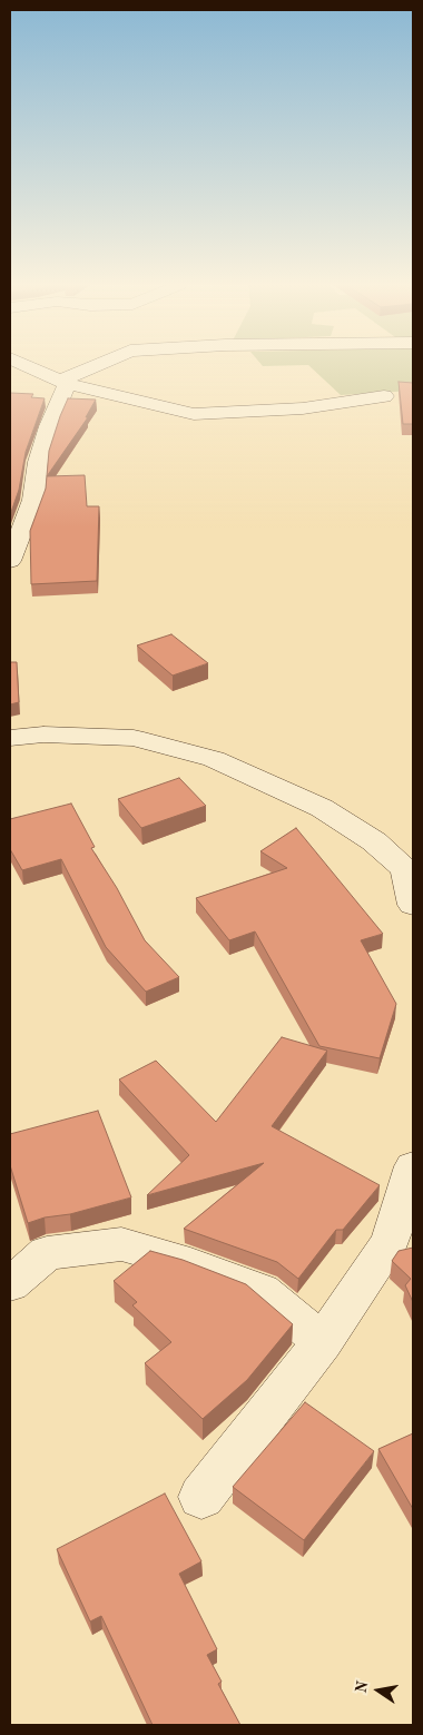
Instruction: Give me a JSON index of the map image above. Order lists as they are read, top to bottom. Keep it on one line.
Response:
{"north":"left"}
